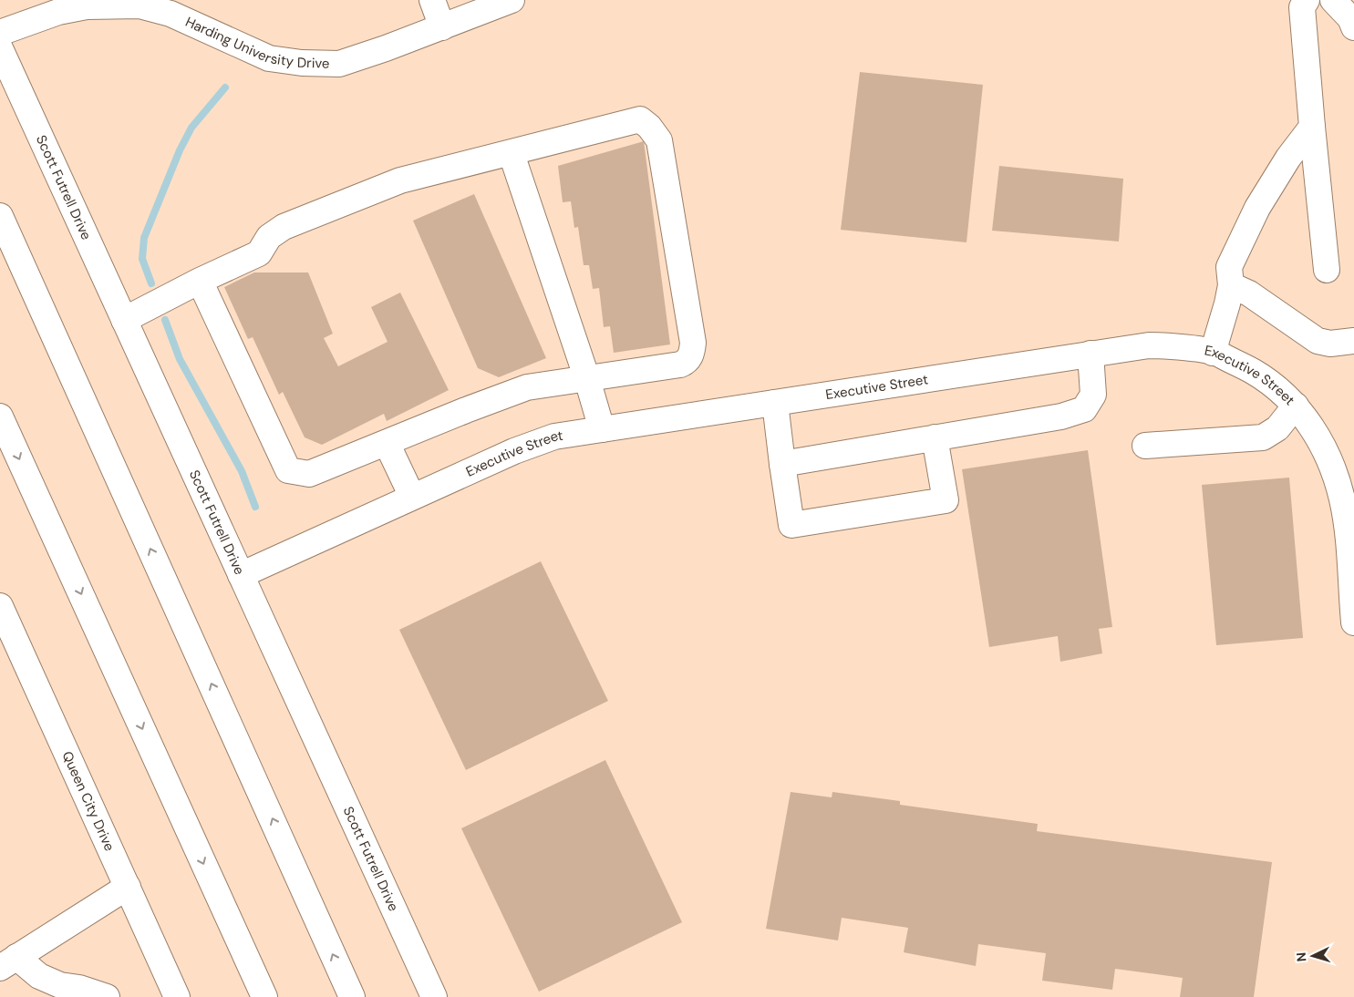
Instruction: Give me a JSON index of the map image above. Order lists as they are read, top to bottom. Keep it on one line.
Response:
{"streets":{"main road":["Harding University Drive","Scott Futrell Drive","Executive Street","Queen City Drive"]},"crossings":[["Scott Futrell Drive","Executive Street"]],"north":"left"}
